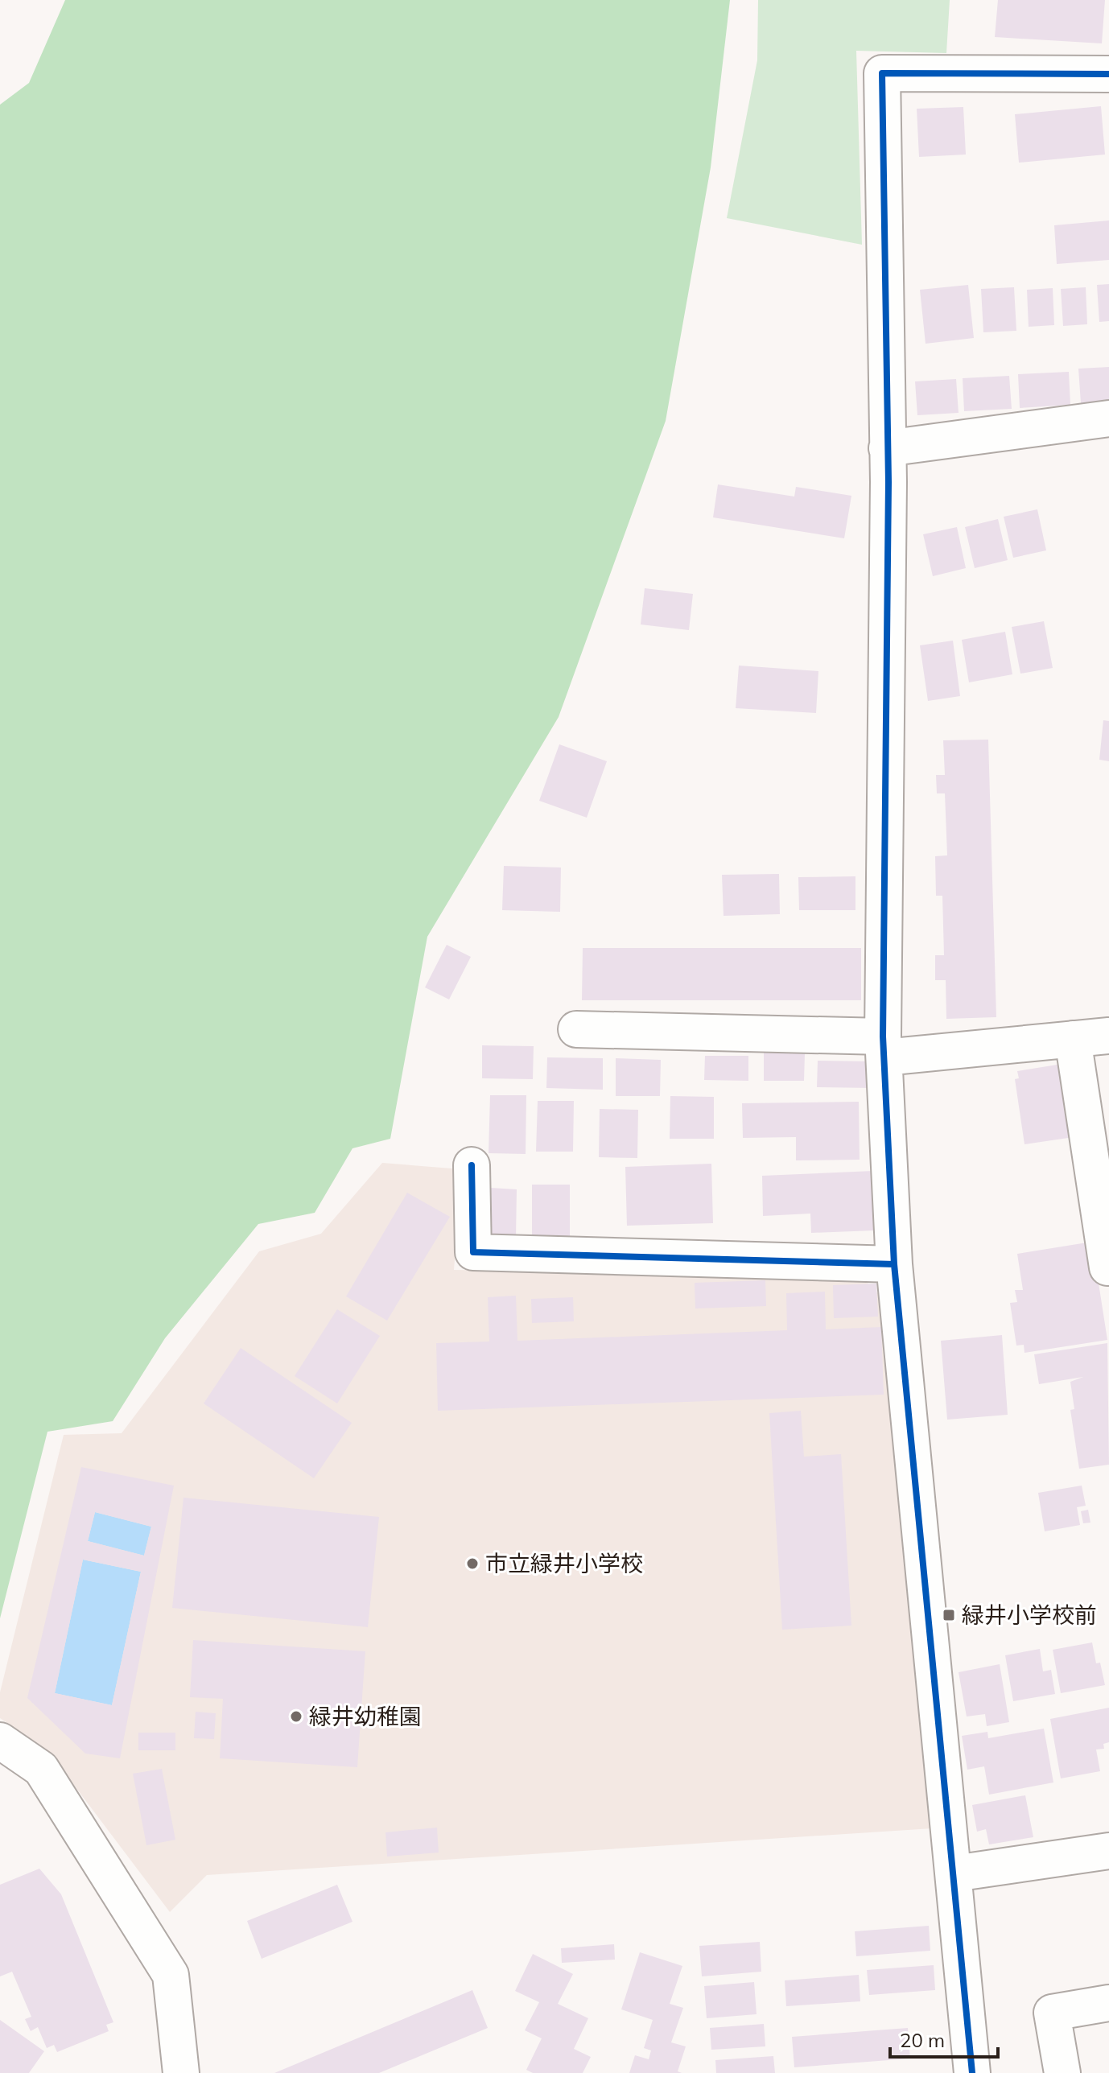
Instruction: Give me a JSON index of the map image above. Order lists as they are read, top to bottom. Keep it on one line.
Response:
{"places":{"other":["市立緑井小学校","緑井幼稚園"],"transit":["緑井小学校前"]},"scale_bar":"20 m"}
